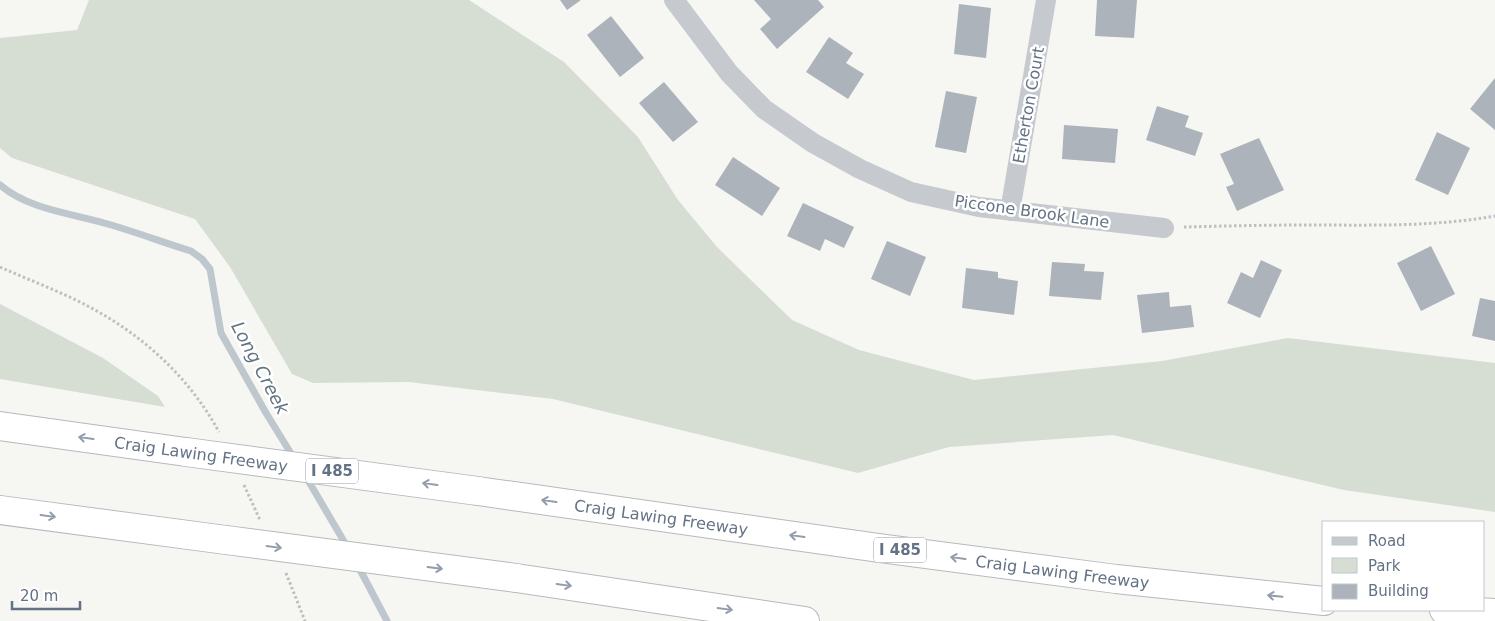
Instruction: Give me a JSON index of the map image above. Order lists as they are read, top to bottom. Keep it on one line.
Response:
{"streets":{"highway":["Craig Lawing Freeway","I 485"],"street":["Etherton Court","Piccone Brook Lane"]},"crossings":[["Etherton Court","Piccone Brook Lane"]],"water":["Long Creek"],"legend":["Road","Park","Building"],"scale_bar":"20 m"}
